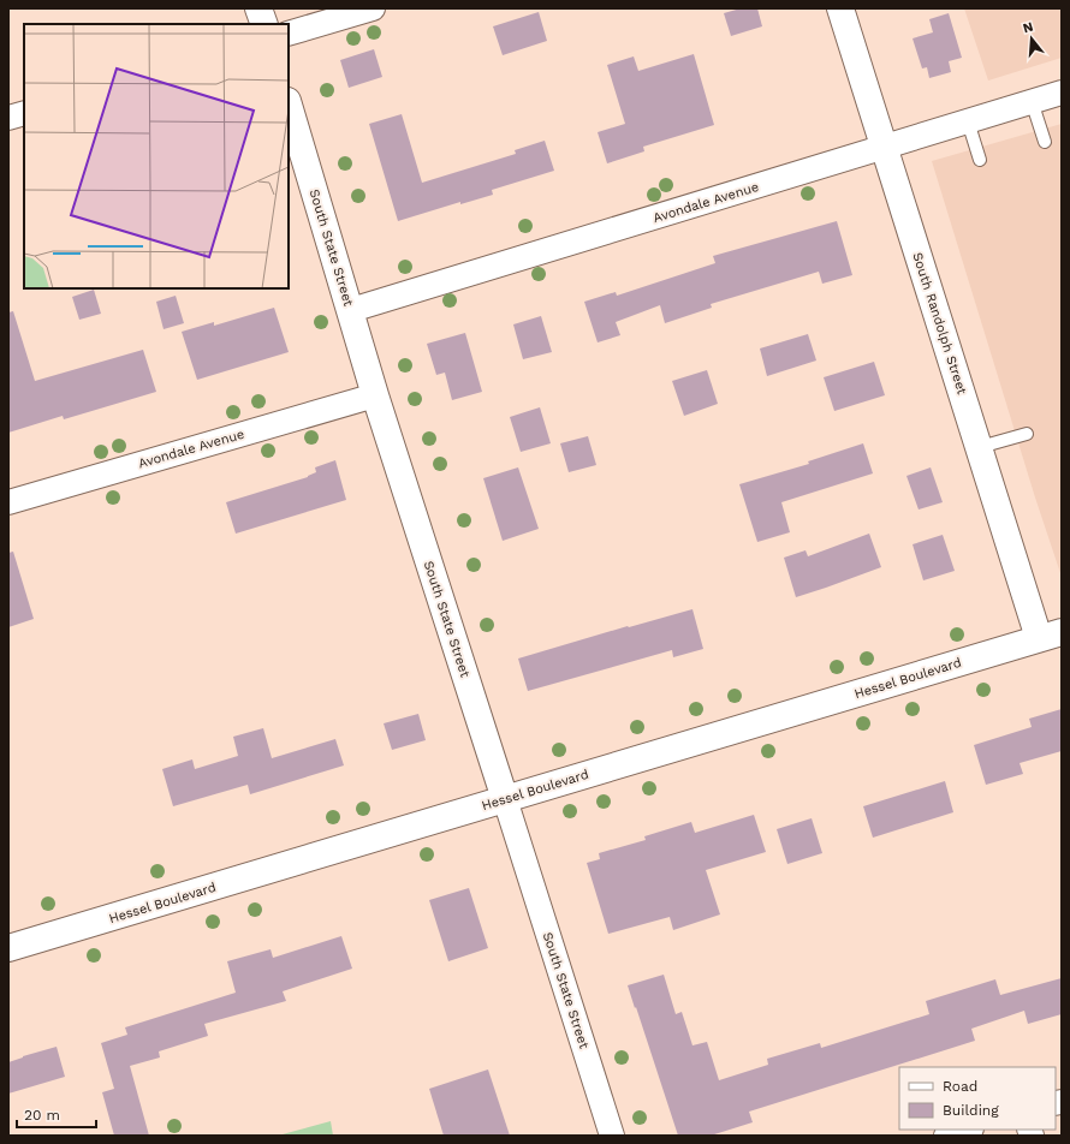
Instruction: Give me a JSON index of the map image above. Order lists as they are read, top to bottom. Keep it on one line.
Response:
{"streets":{"main road":["South State Street","South Randolph Street","Hessel Boulevard"],"street":["Avondale Avenue"]},"crossings":[["Avondale Avenue","South State Street"],["Avondale Avenue","South Randolph Street"],["South State Street","Hessel Boulevard"],["South Randolph Street","Hessel Boulevard"]],"legend":["Road","Building"],"scale_bar":"20 m","north":"top"}
